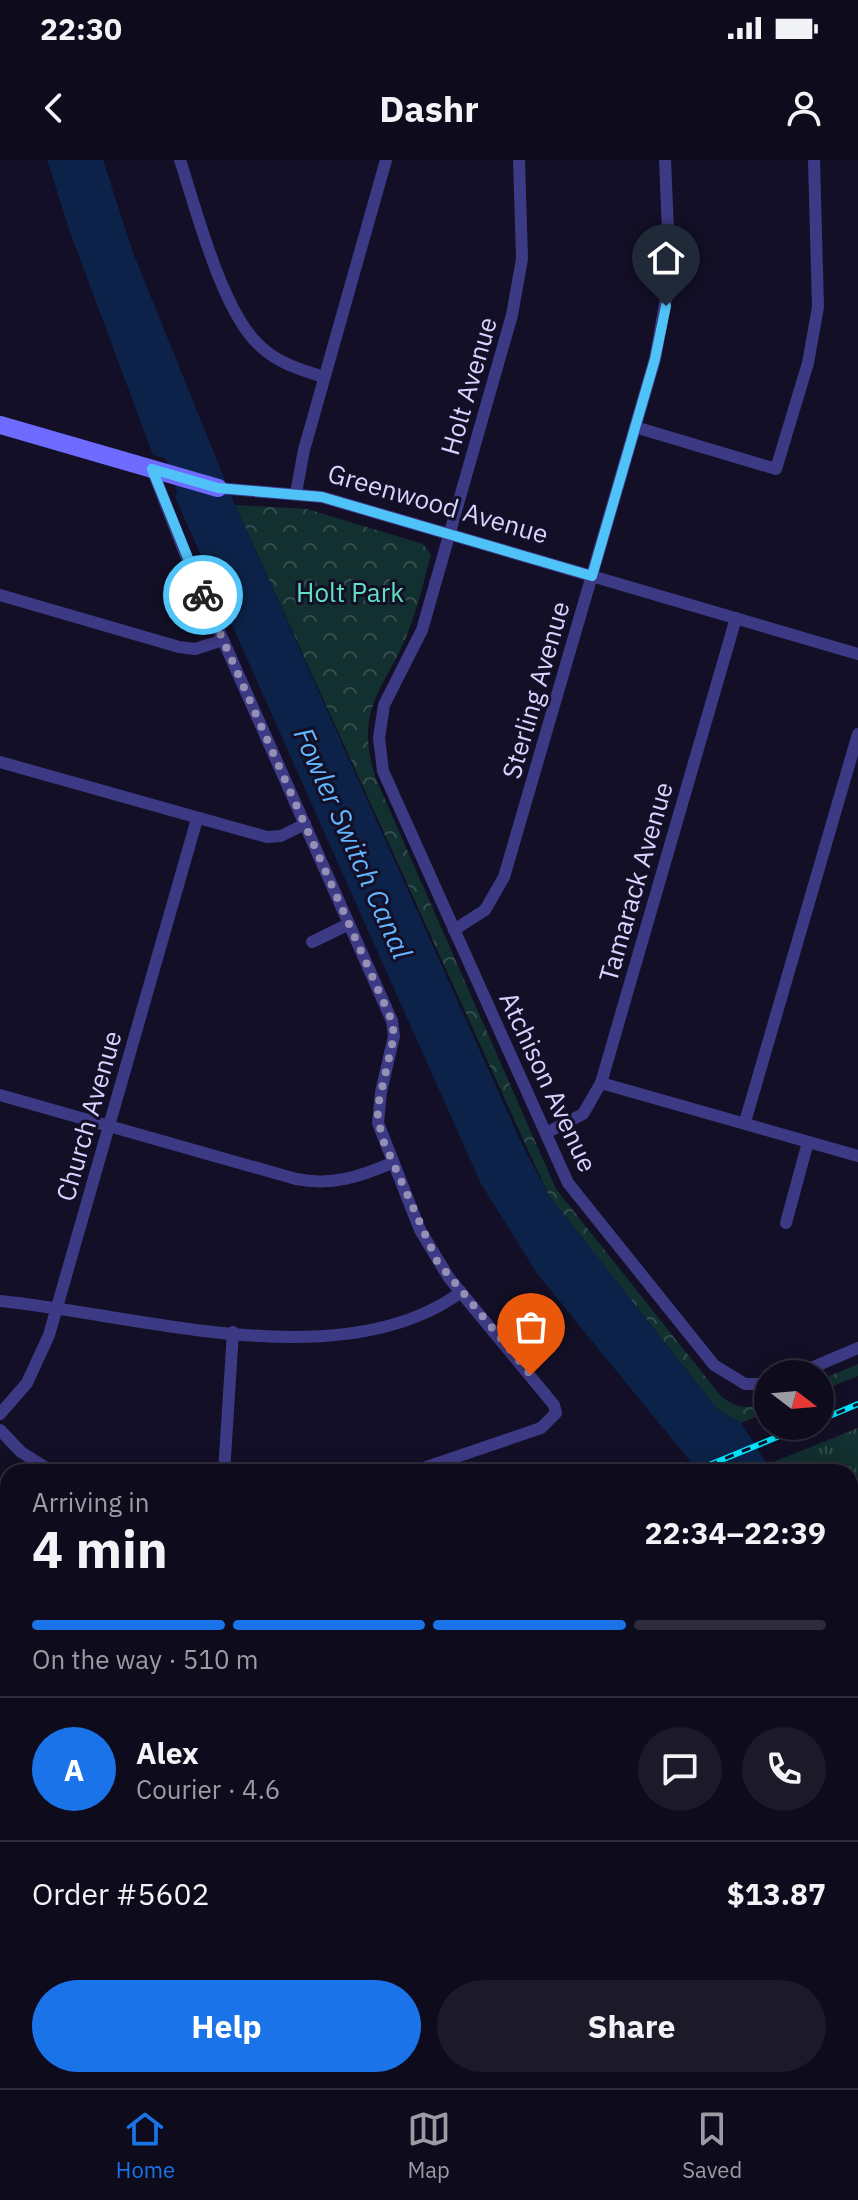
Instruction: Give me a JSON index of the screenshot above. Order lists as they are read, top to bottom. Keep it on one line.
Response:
{"streets":{"street":["Holt Avenue","Greenwood Avenue","Sterling Avenue","Tamarack Avenue","Atchison Avenue","Church Avenue"]},"crossings":[["Holt Avenue","Greenwood Avenue"],["Holt Avenue","Atchison Avenue"],["Greenwood Avenue","Sterling Avenue"],["Greenwood Avenue","Tamarack Avenue"],["Sterling Avenue","Atchison Avenue"],["Tamarack Avenue","Atchison Avenue"]],"water":["Fowler Switch Canal"],"parks":["Holt Park"],"north":"right","page":{"status":"22:30","header":"Dashr","heading":["4 min","Arriving in","22:34–22:39"],"panel":["Alex","Courier · 4.6","Order #5602","$13.87"],"bar":"On the way · 510 m","round":"A","buttons":["Help","Share"],"tabs":["Home","Map","Saved"]}}
